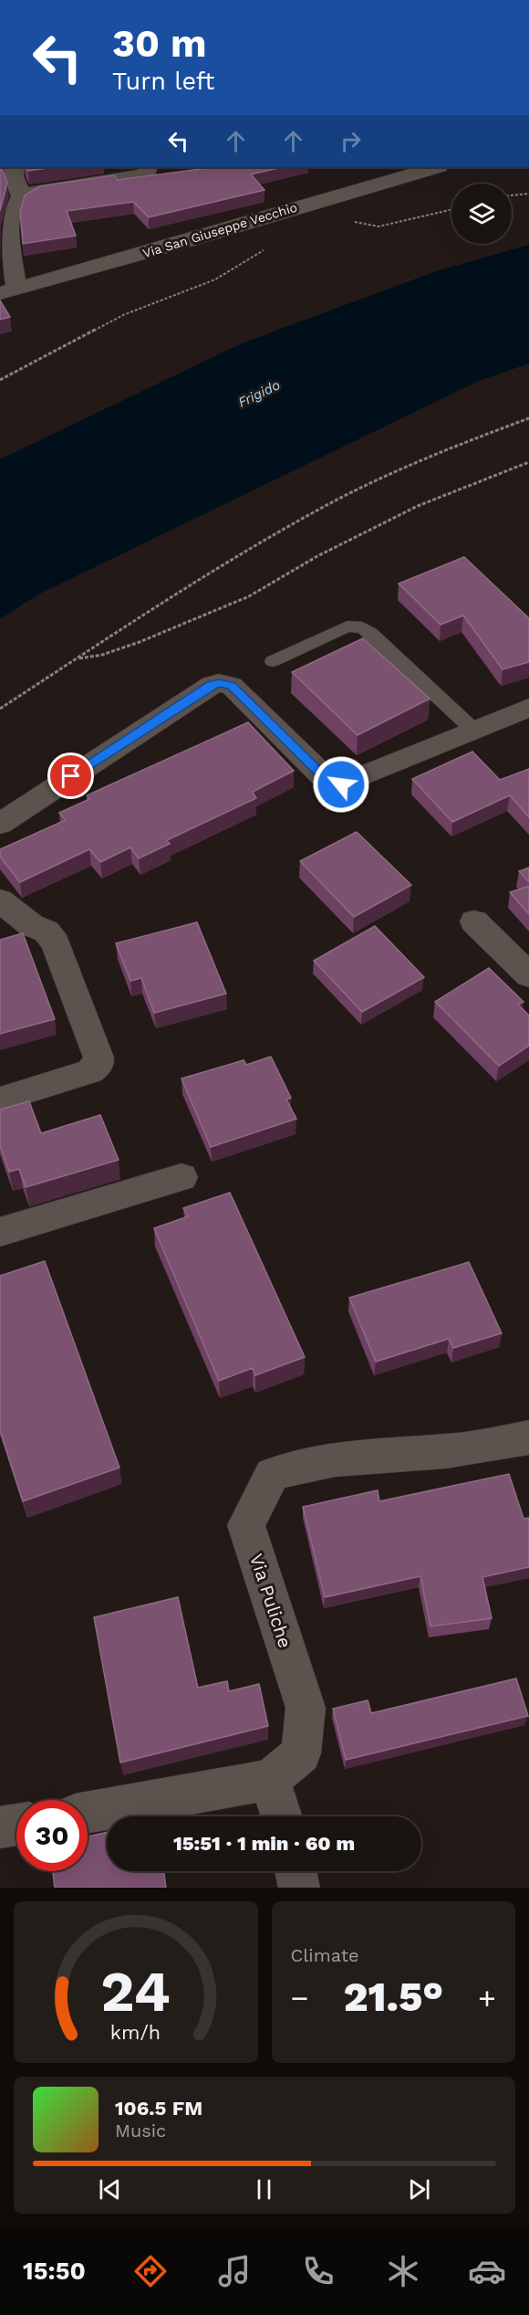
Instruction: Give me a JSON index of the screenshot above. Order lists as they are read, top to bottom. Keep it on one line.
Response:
{"streets":{"street":["Via San Giuseppe Vecchio","Via Puliche"]},"water":["Frigido"],"page":{"turn":["30 m","Turn left"],"limit":"30","trip":"15:51 · 1 min · 60 m","tile":"Climate","heat":["−","21.5°","+"],"song":["106.5 FM","Music"],"tabs":"15:50","gauge":["24","km/h"]}}
